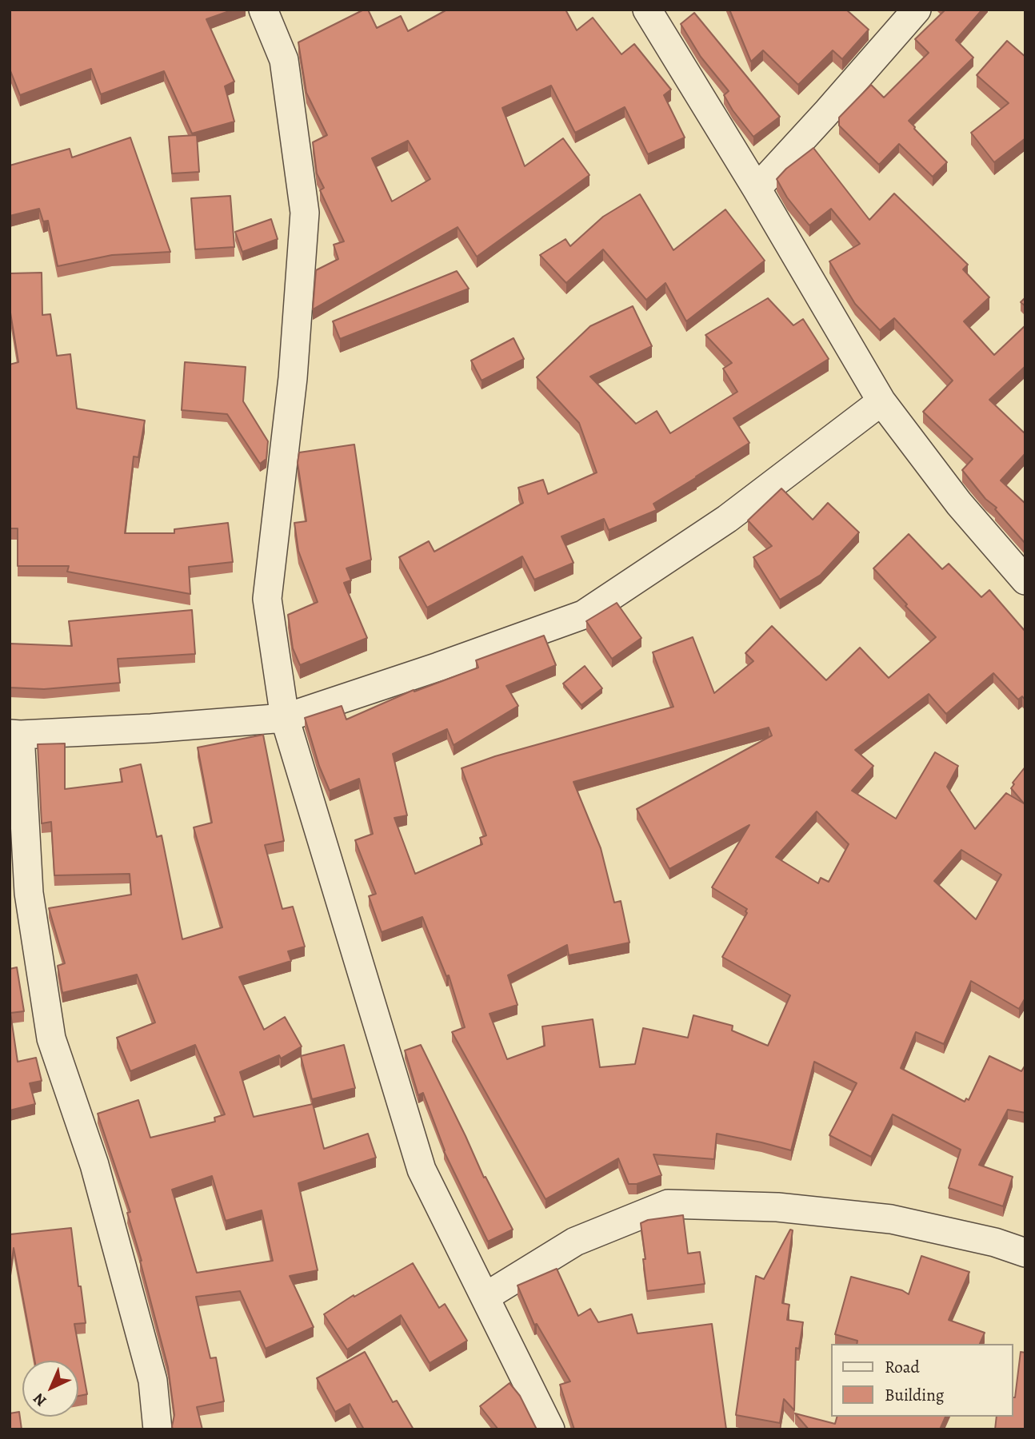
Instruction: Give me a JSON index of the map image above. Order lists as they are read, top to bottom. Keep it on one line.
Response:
{"legend":["Road","Building"],"north":"bottom left"}
